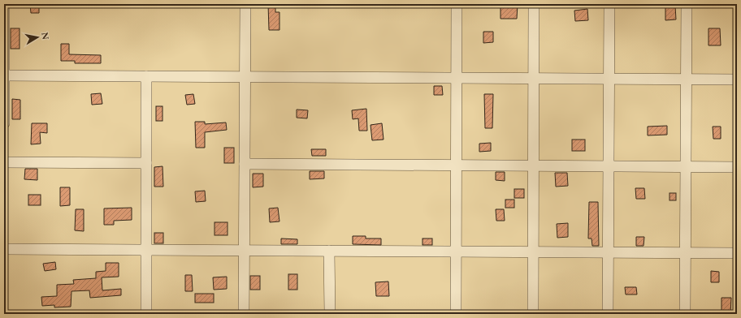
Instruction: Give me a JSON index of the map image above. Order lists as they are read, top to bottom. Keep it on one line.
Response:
{"north":"right"}
